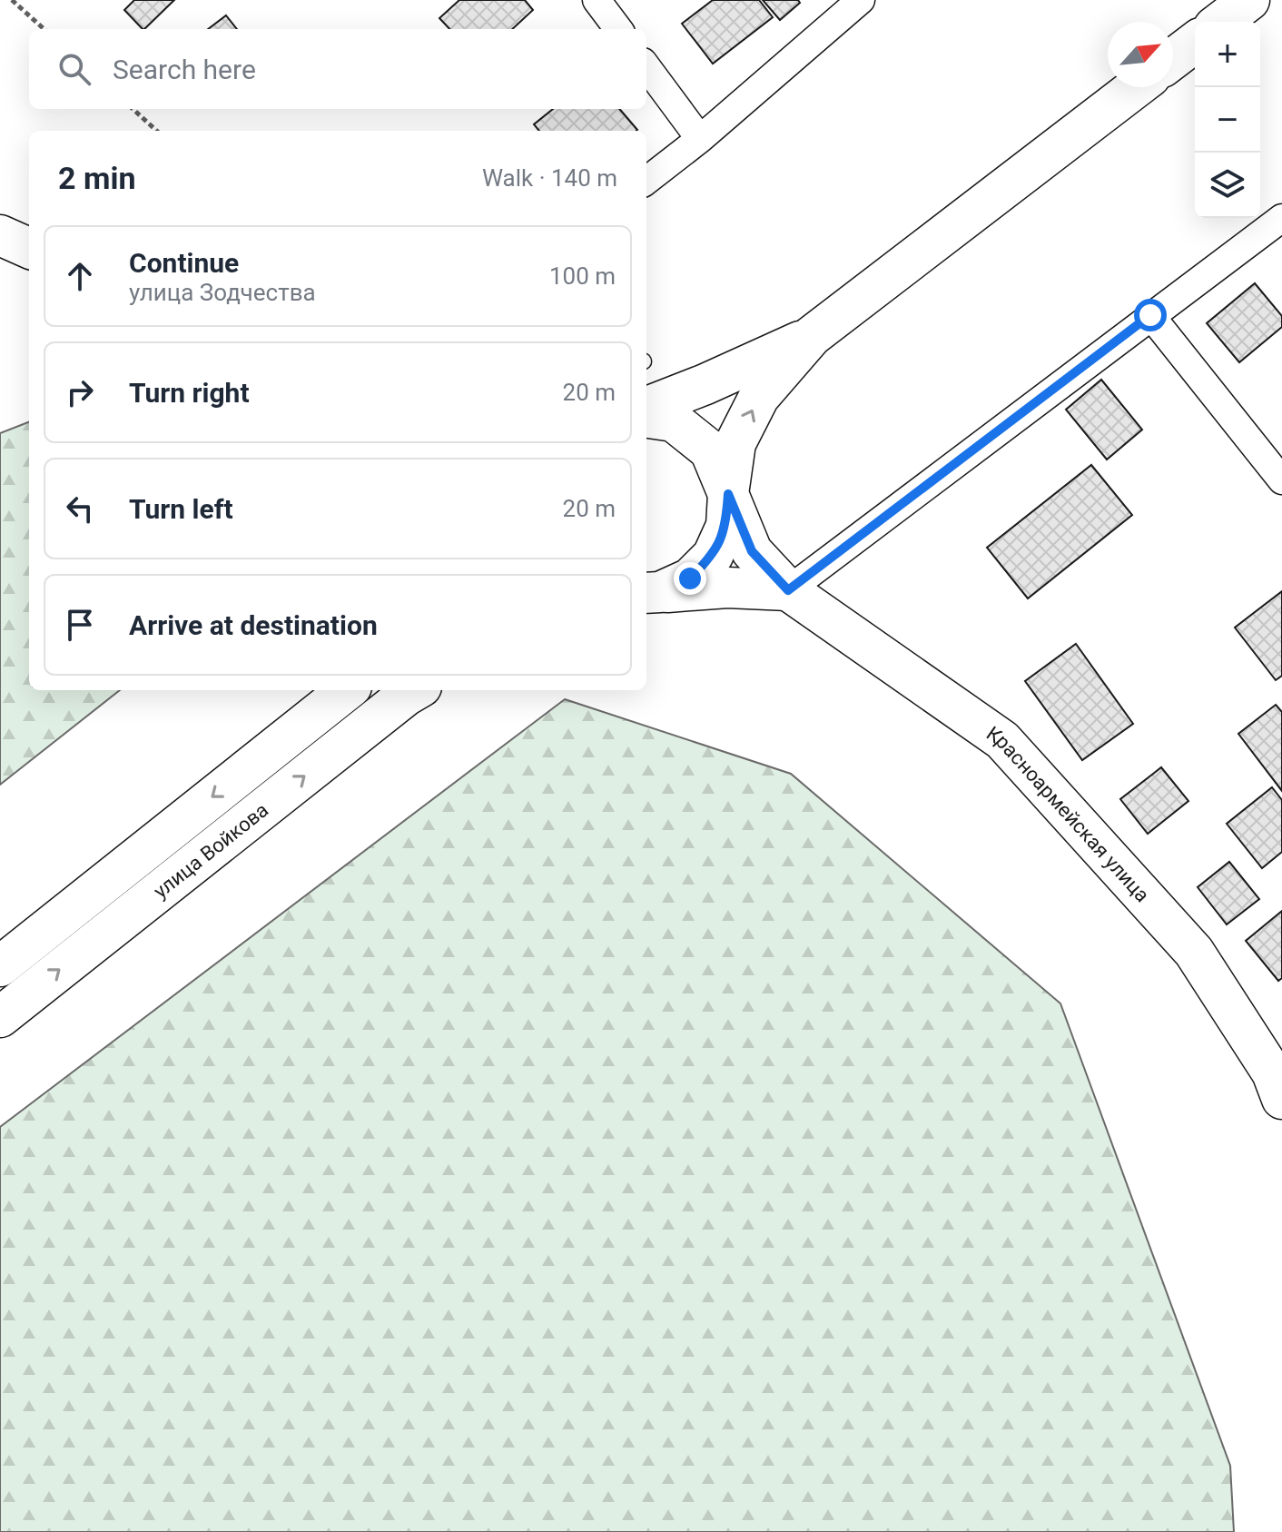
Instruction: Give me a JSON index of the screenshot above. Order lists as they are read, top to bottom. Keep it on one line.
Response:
{"streets":{"main road":["Красноармейская улица","улица Войкова"]},"north":"top right","page":{"map_buttons":["+","−"],"search":"Search here","heading":["2 min","Walk · 140 m"],"list":[["Continue","улица Зодчества","100 m"],["Turn right","20 m"],["Turn left","20 m"],"Arrive at destination"]}}
